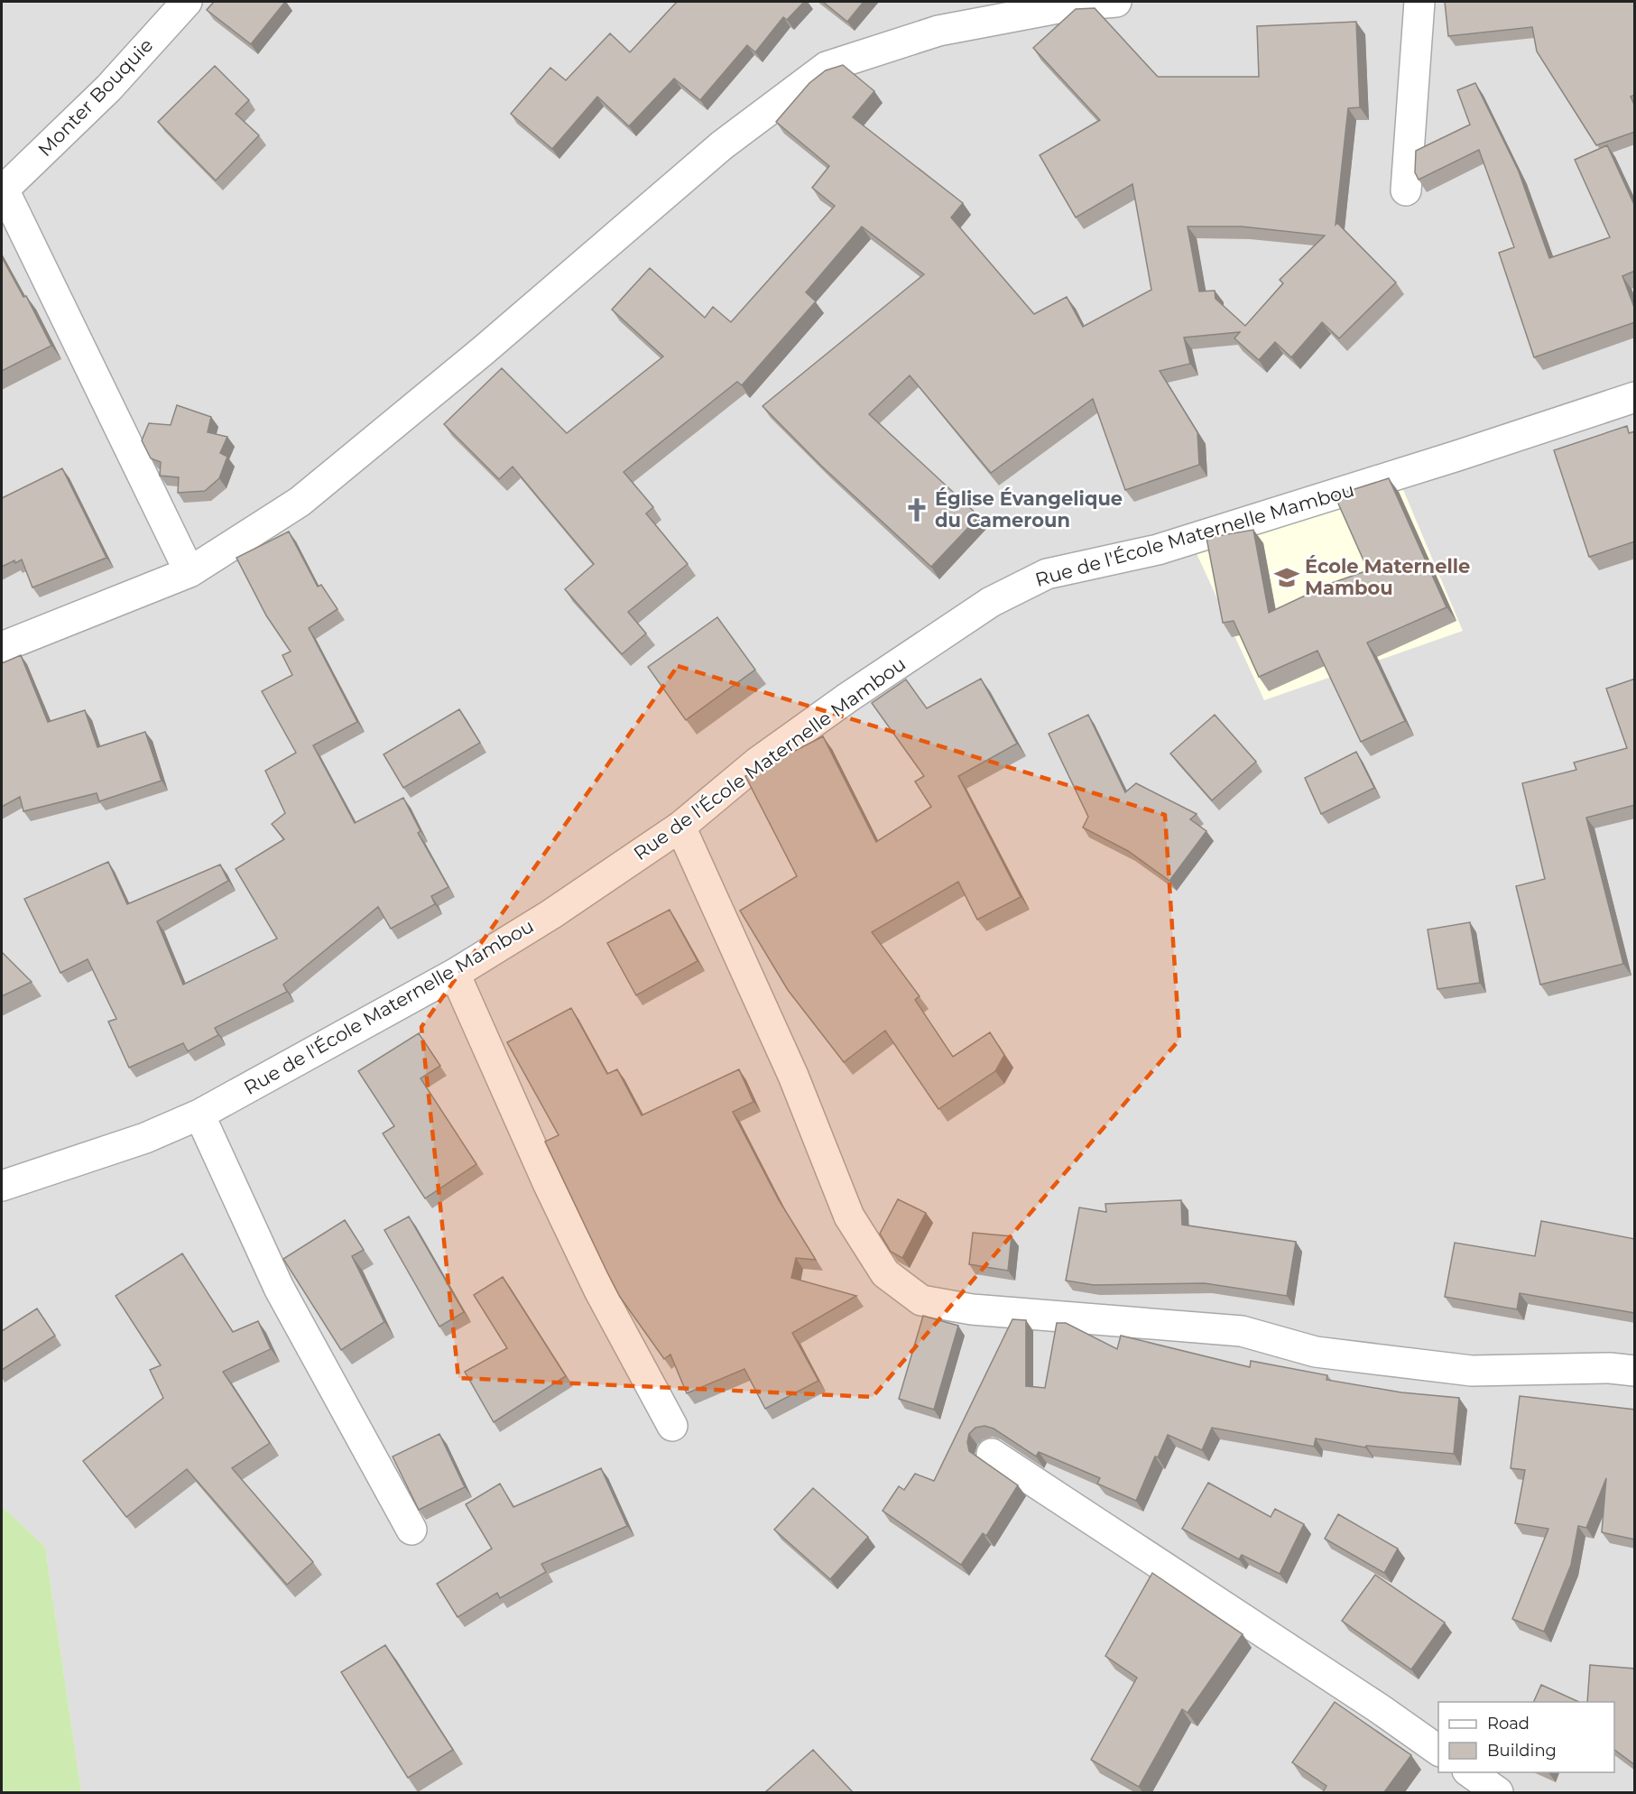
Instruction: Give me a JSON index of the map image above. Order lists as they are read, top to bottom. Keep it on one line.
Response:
{"streets":{"street":["Monter Bouquie","Rue de l'École Maternelle Mambou"]},"places":{"church":["Église Évangelique du Cameroun"],"school or university":["École Maternelle Mambou"]},"legend":["Road","Building"]}
